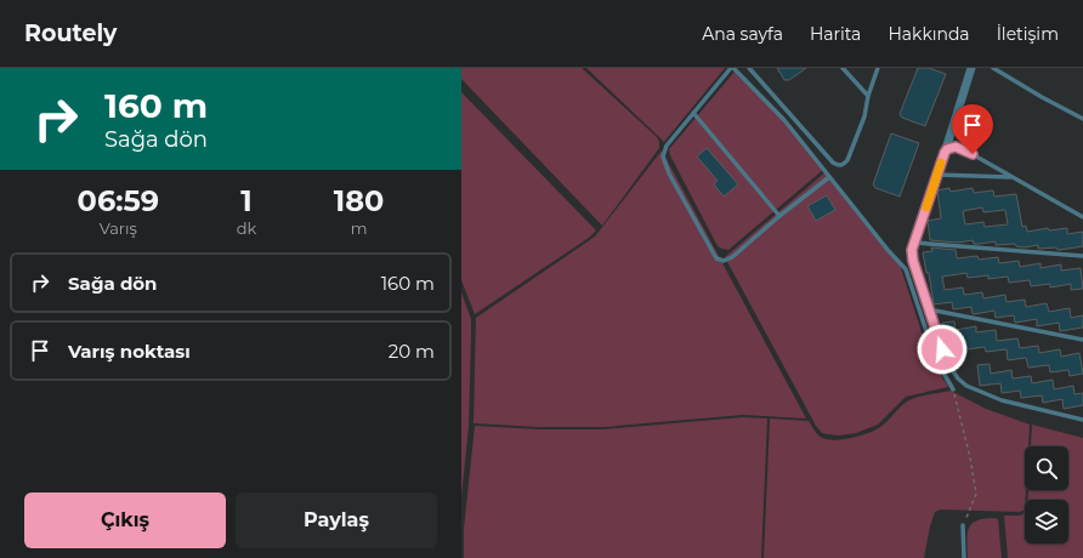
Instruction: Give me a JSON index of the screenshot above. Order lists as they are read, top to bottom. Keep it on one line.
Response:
{"page":{"header":"Routely","nav":["Ana sayfa","Harita","Hakkında","İletişim"],"turn":["160 m","Sağa dön"],"eta":["06:59","Varış","1","dk","180","m"],"list":[{"name":"Sağa dön","value":"160 m"},{"name":"Varış noktası","value":"20 m"}],"buttons":["Çıkış","Paylaş"]}}
